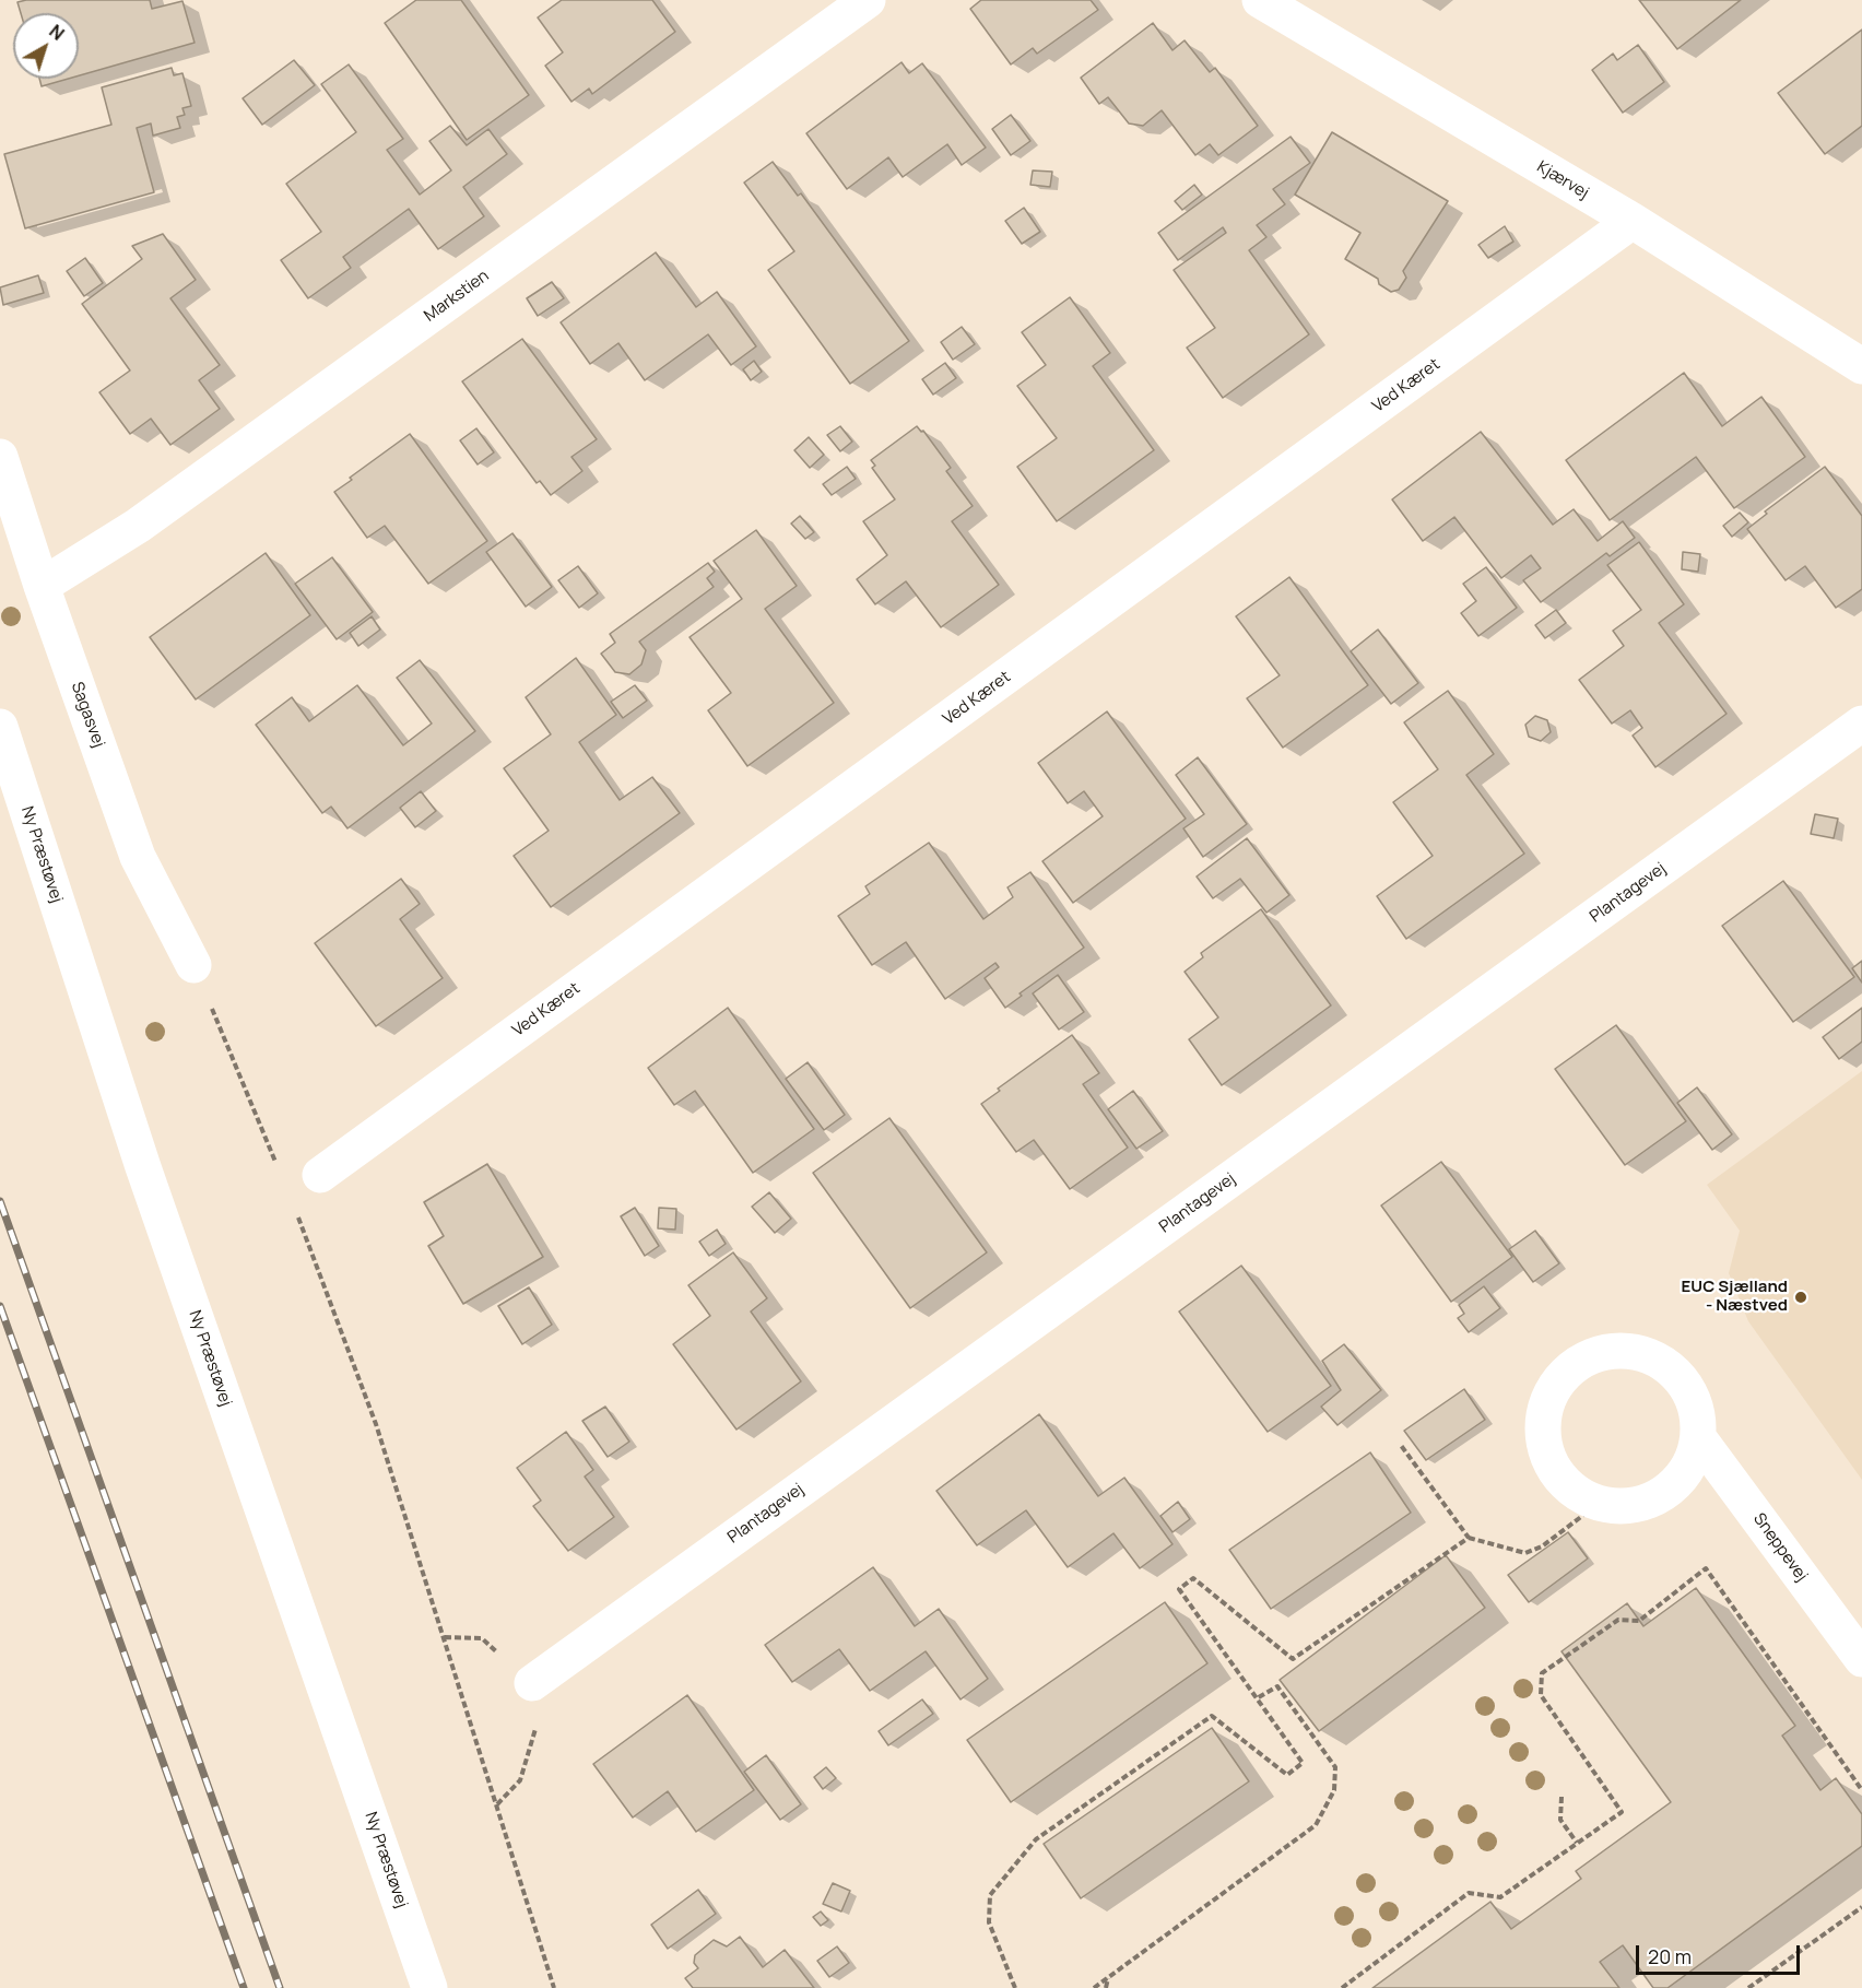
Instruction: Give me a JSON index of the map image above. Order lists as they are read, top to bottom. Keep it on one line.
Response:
{"streets":{"street":["Kjærvej","Markstien","Ved Kæret","Sagasvej","Ny Præstøvej","Plantagevej","Sneppevej"]},"crossings":[["Kjærvej","Ved Kæret"],["Markstien","Sagasvej"]],"places":["EUC Sjælland - Næstved"],"scale_bar":"20 m","north":"top right"}
